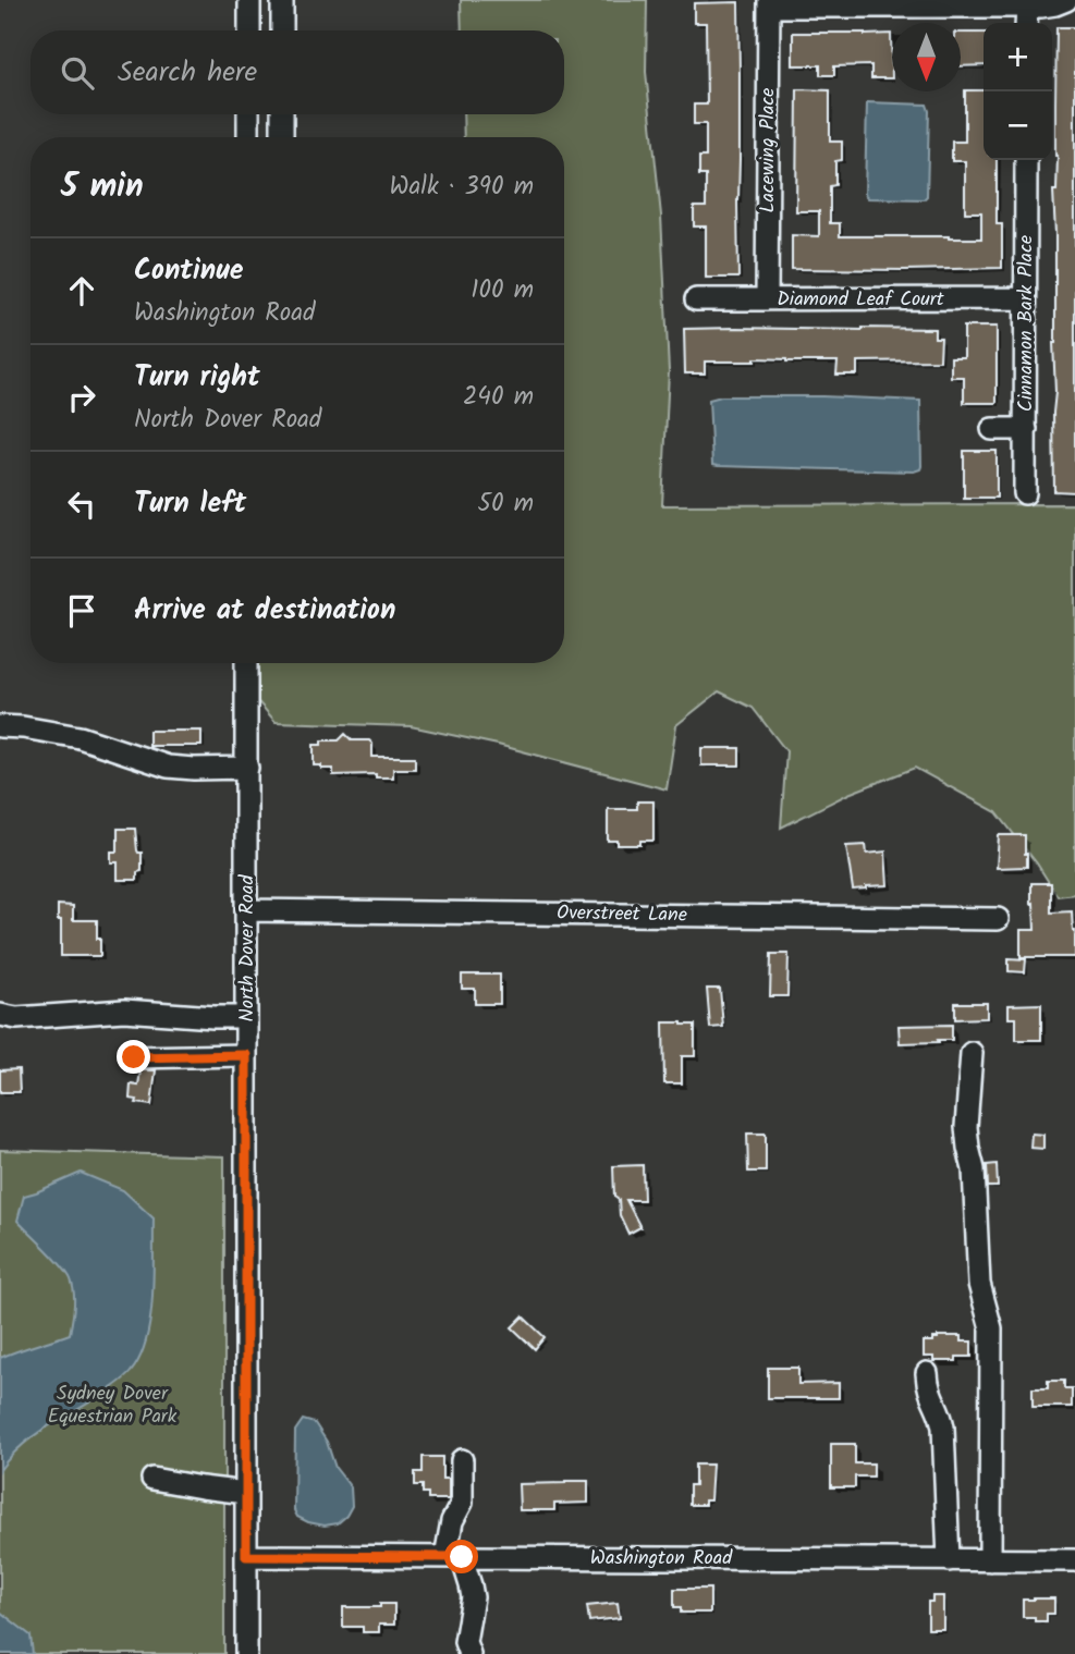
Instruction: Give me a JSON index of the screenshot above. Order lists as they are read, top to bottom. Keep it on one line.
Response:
{"streets":{"street":["Lacewing Place","Diamond Leaf Court","Cinnamon Bark Place","Overstreet Lane","North Dover Road","Washington Road"]},"crossings":[["Lacewing Place","Diamond Leaf Court"],["Diamond Leaf Court","Cinnamon Bark Place"],["Overstreet Lane","North Dover Road"],["North Dover Road","Washington Road"]],"parks":["Sydney Dover Equestrian Park"],"north":"bottom","page":{"map_buttons":["+","−"],"search":"Search here","heading":["5 min","Walk · 390 m"],"list":[["Continue","Washington Road","100 m"],["Turn right","North Dover Road","240 m"],["Turn left","50 m"],"Arrive at destination"]}}
